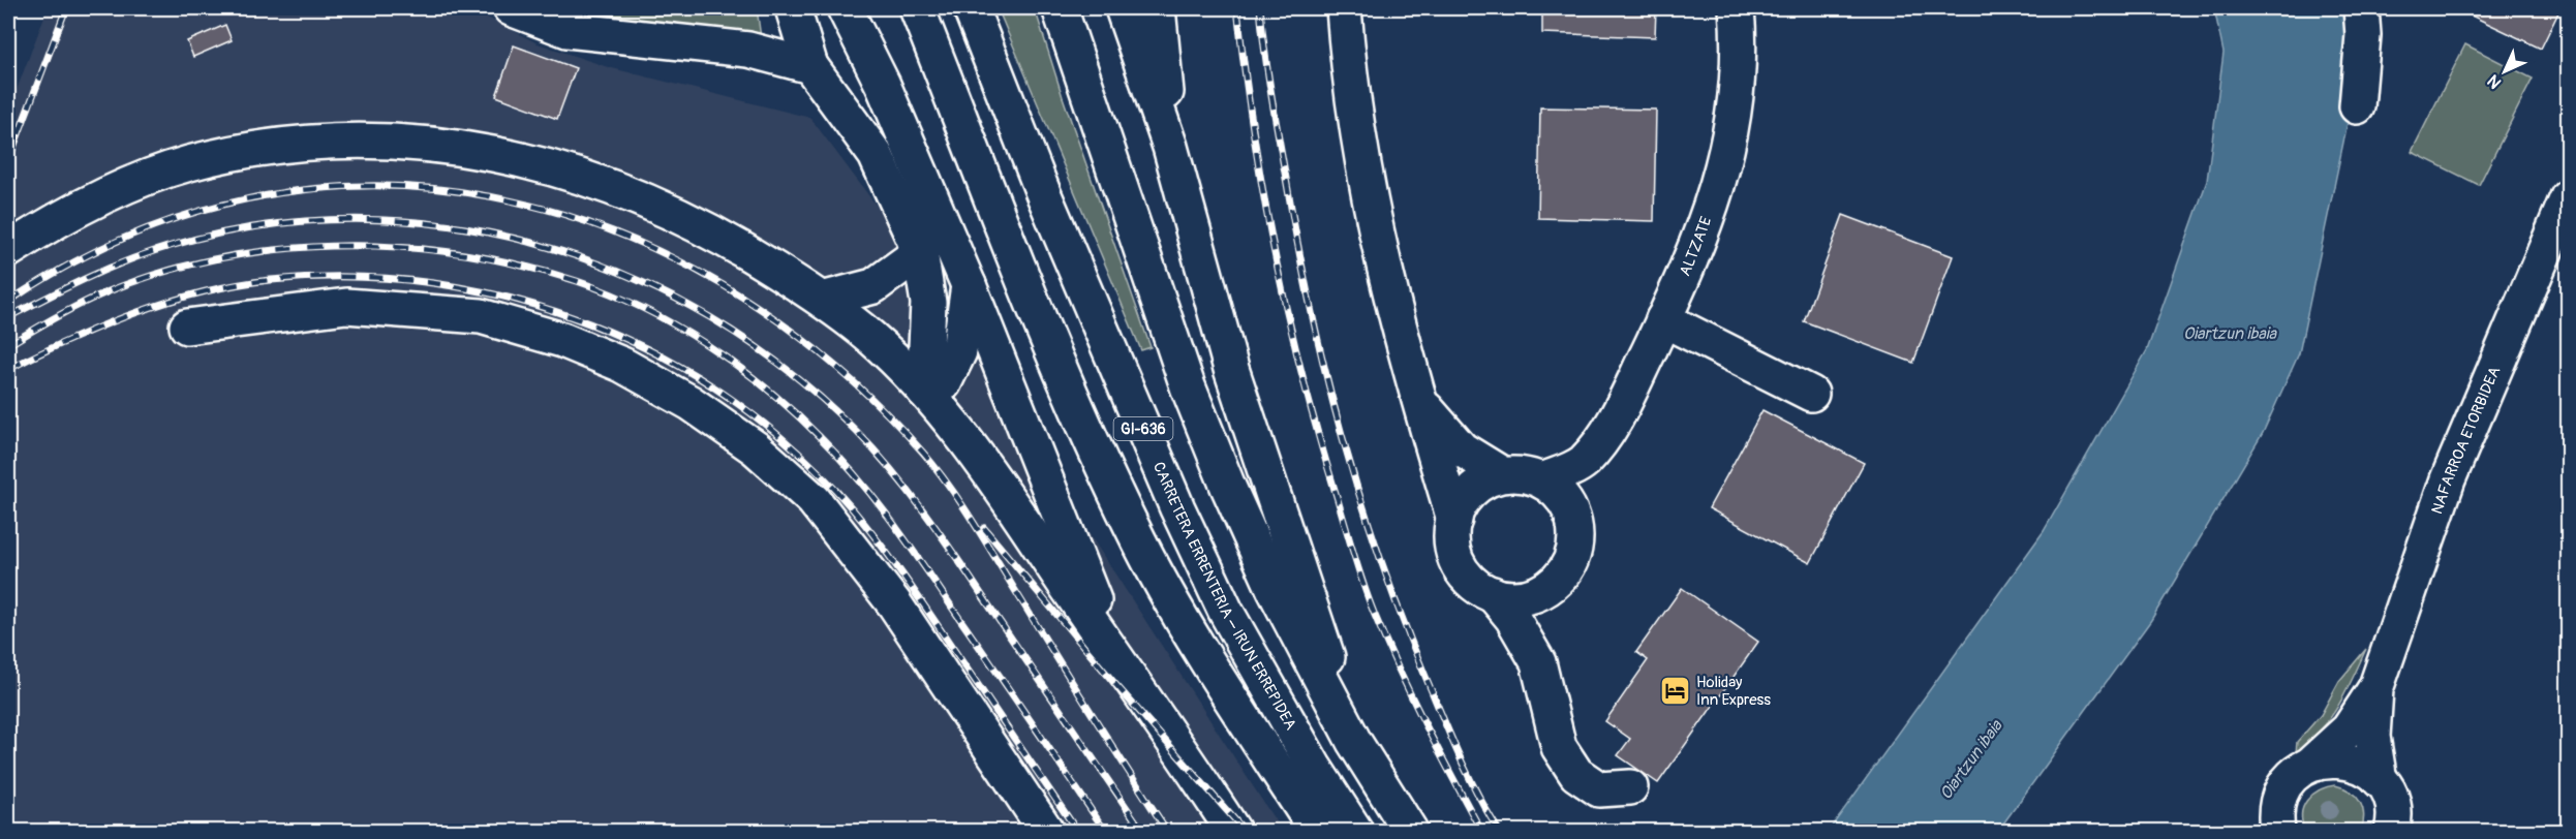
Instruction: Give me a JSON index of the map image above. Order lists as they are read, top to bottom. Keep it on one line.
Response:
{"streets":{"main road":["ALTZATE","GI-636","NAFARROA ETORBIDEA","CARRETERA ERRENTERIA – IRUN ERREPIDEA"]},"water":["Oiartzun ibaia"],"places":{"hotel":["Holiday Inn Express"]},"north":"bottom left"}
